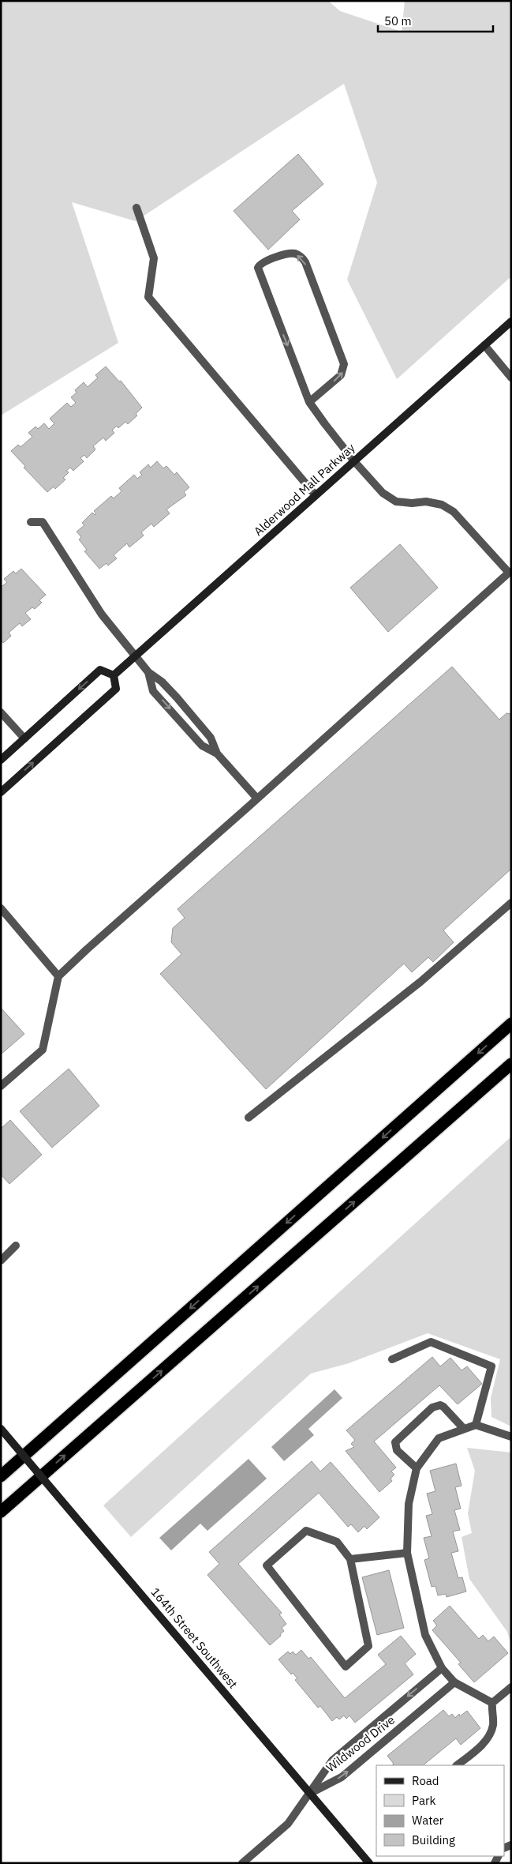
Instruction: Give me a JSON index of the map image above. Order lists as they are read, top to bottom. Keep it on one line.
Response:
{"streets":{"main road":["Alderwood Mall Parkway","164th Street Southwest"],"street":["Wildwood Drive"]},"crossings":[["164th Street Southwest","Wildwood Drive"]],"legend":["Road","Park","Water","Building"],"scale_bar":"50 m"}
